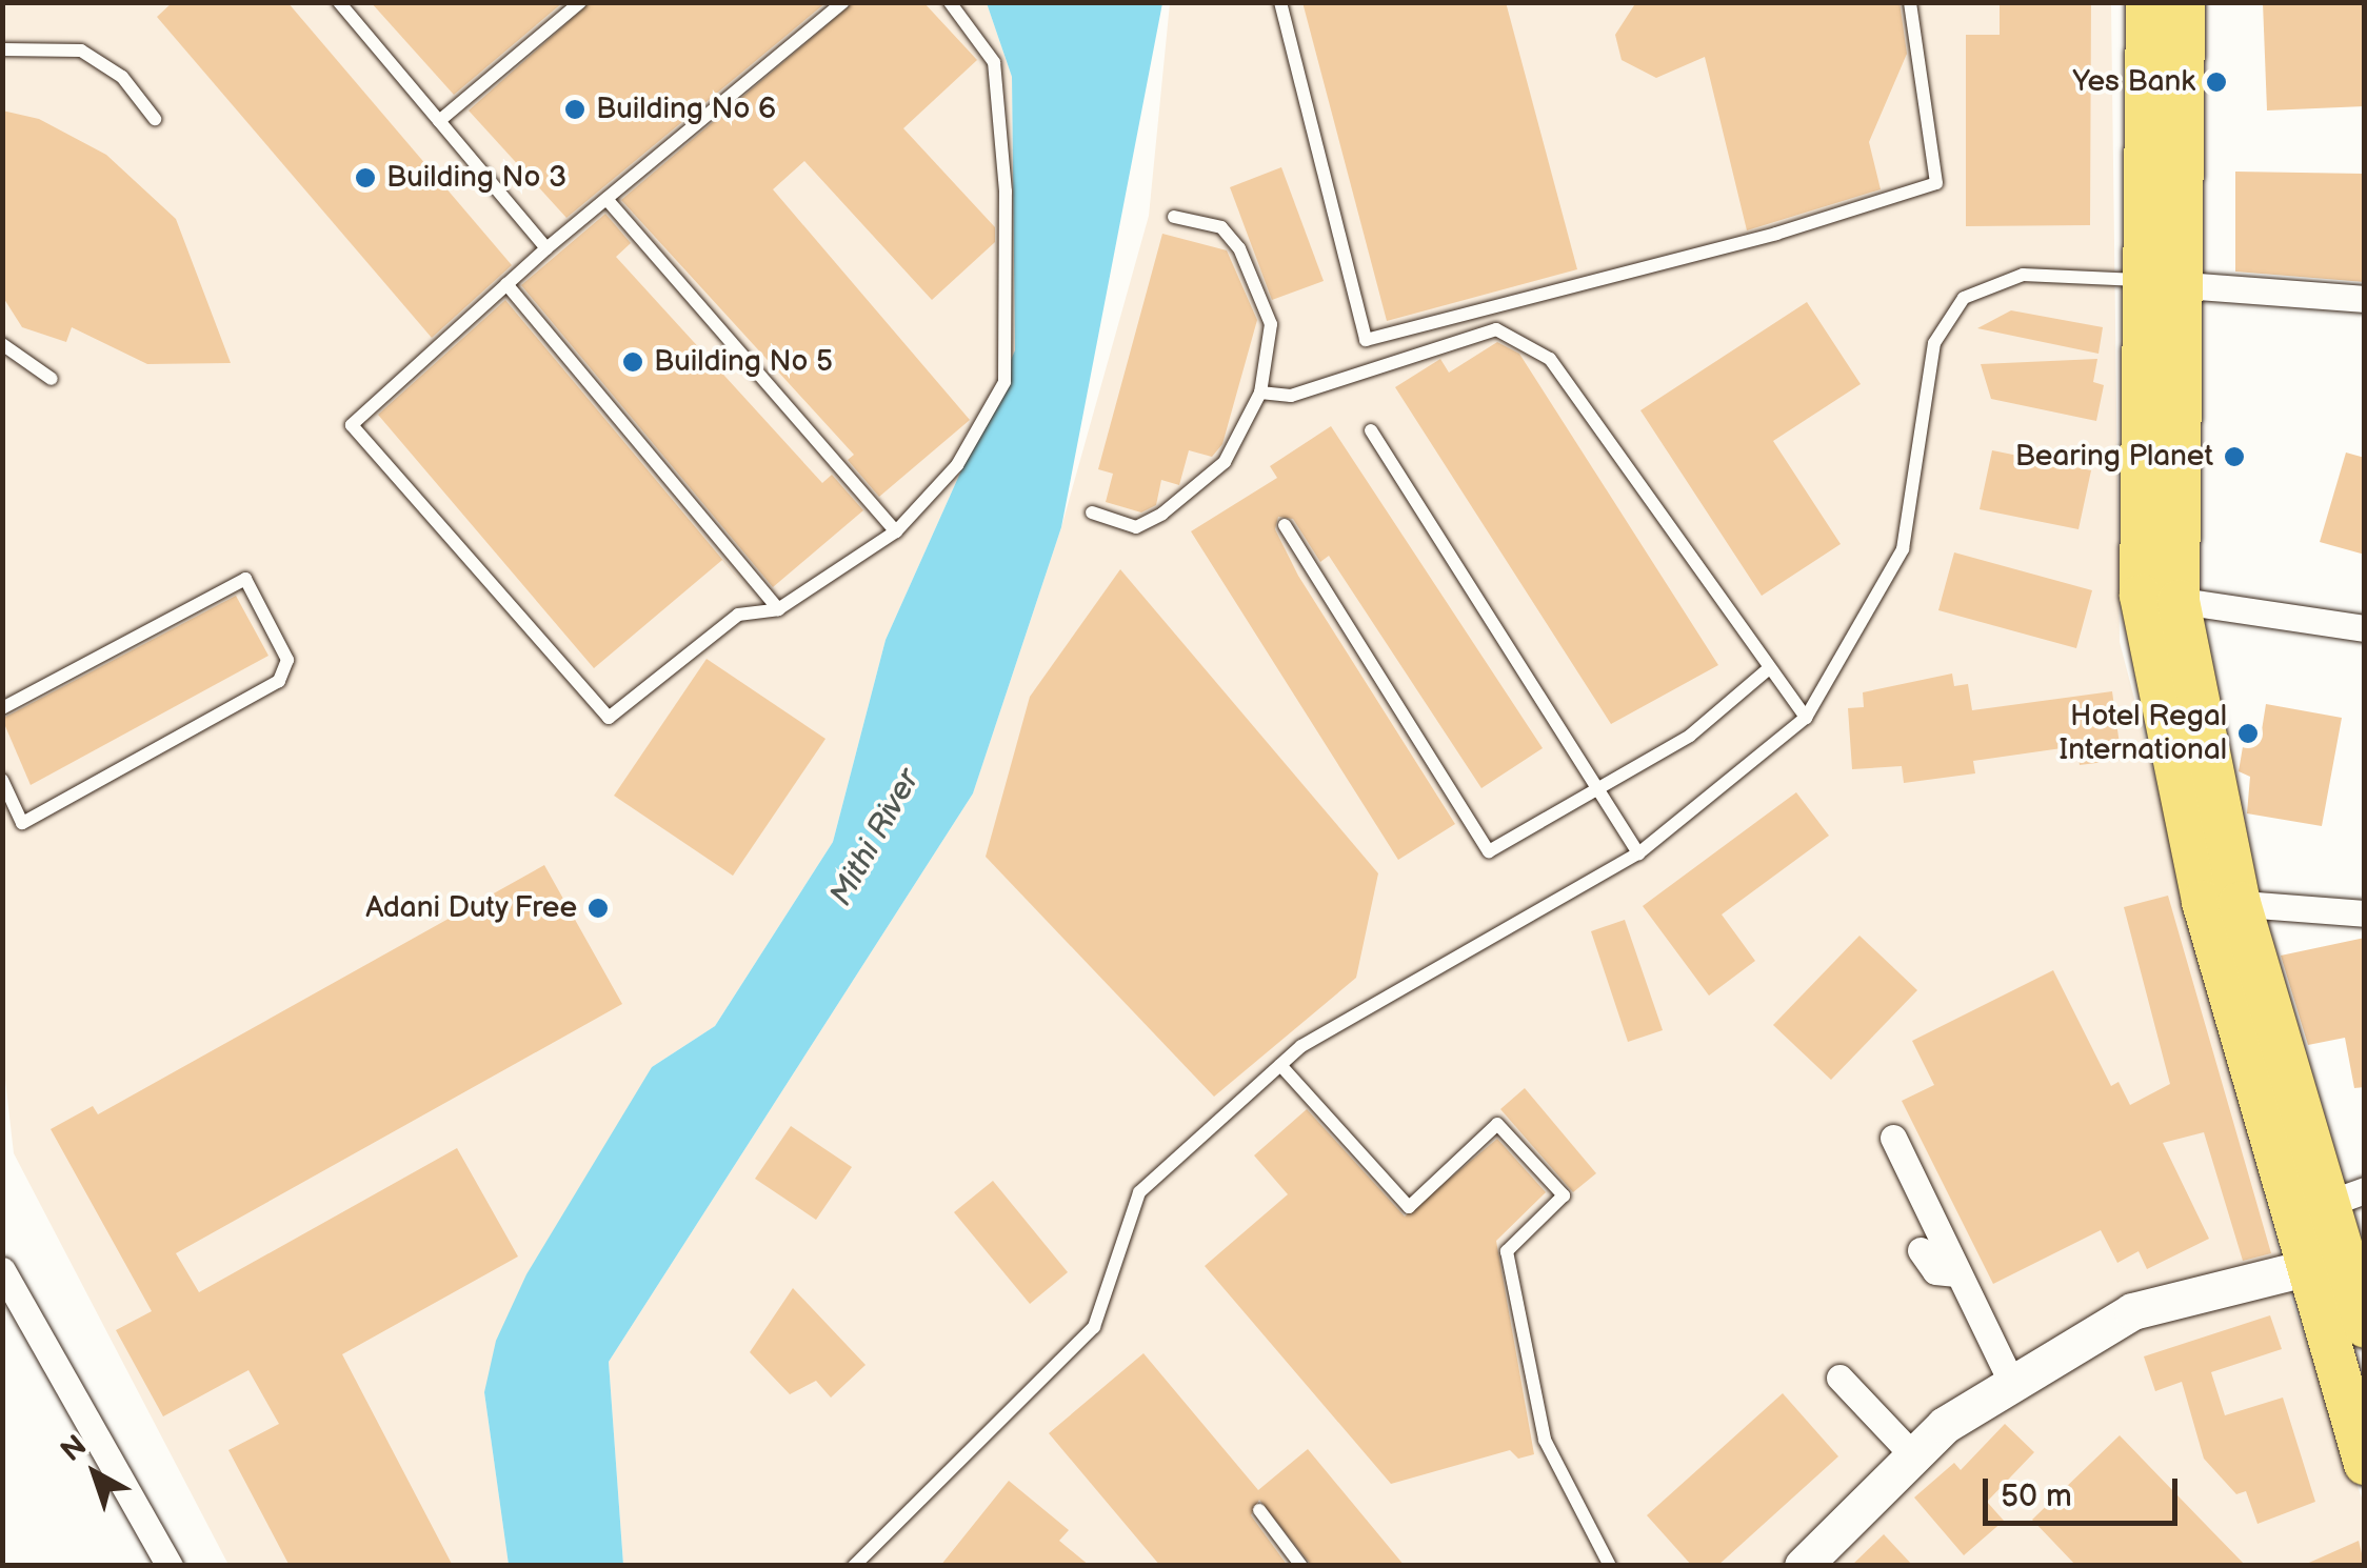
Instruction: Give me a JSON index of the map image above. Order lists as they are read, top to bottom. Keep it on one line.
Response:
{"water":["Mithi River"],"places":["Yes Bank","Building No 6","Building No 3","Building No 5","Bearing Planet","Hotel Regal International","Adani Duty Free"],"scale_bar":"50 m","north":"top left"}
